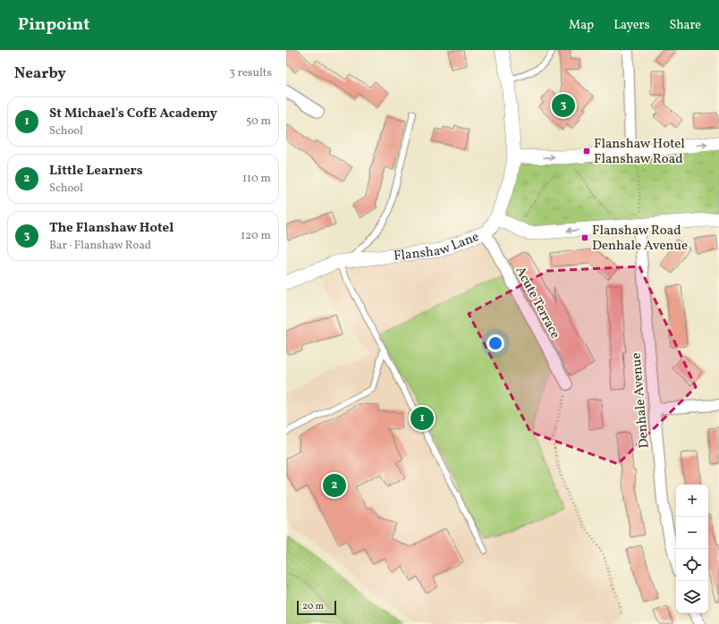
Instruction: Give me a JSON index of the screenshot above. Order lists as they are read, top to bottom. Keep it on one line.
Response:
{"streets":{"street":["Flanshaw Lane","Acute Terrace","Denhale Avenue"]},"crossings":[["Flanshaw Lane","Acute Terrace"]],"places":{"transit":["Flanshaw Hotel Flanshaw Road","Flanshaw Road Denhale Avenue"]},"scale_bar":"20 m","page":{"header":"Pinpoint","nav":["Map","Layers","Share"],"heading":["Nearby","3 results"],"pins":["3","1","2"],"list":[{"mark":"1","name":"St Michael's CofE Academy","note":"School","value":"50 m"},{"mark":"2","name":"Little Learners","note":"School","value":"110 m"},{"mark":"3","name":"The Flanshaw Hotel","note":"Bar · Flanshaw Road","value":"120 m"}],"map_buttons":["+","−"],"scale":"20 m"}}
